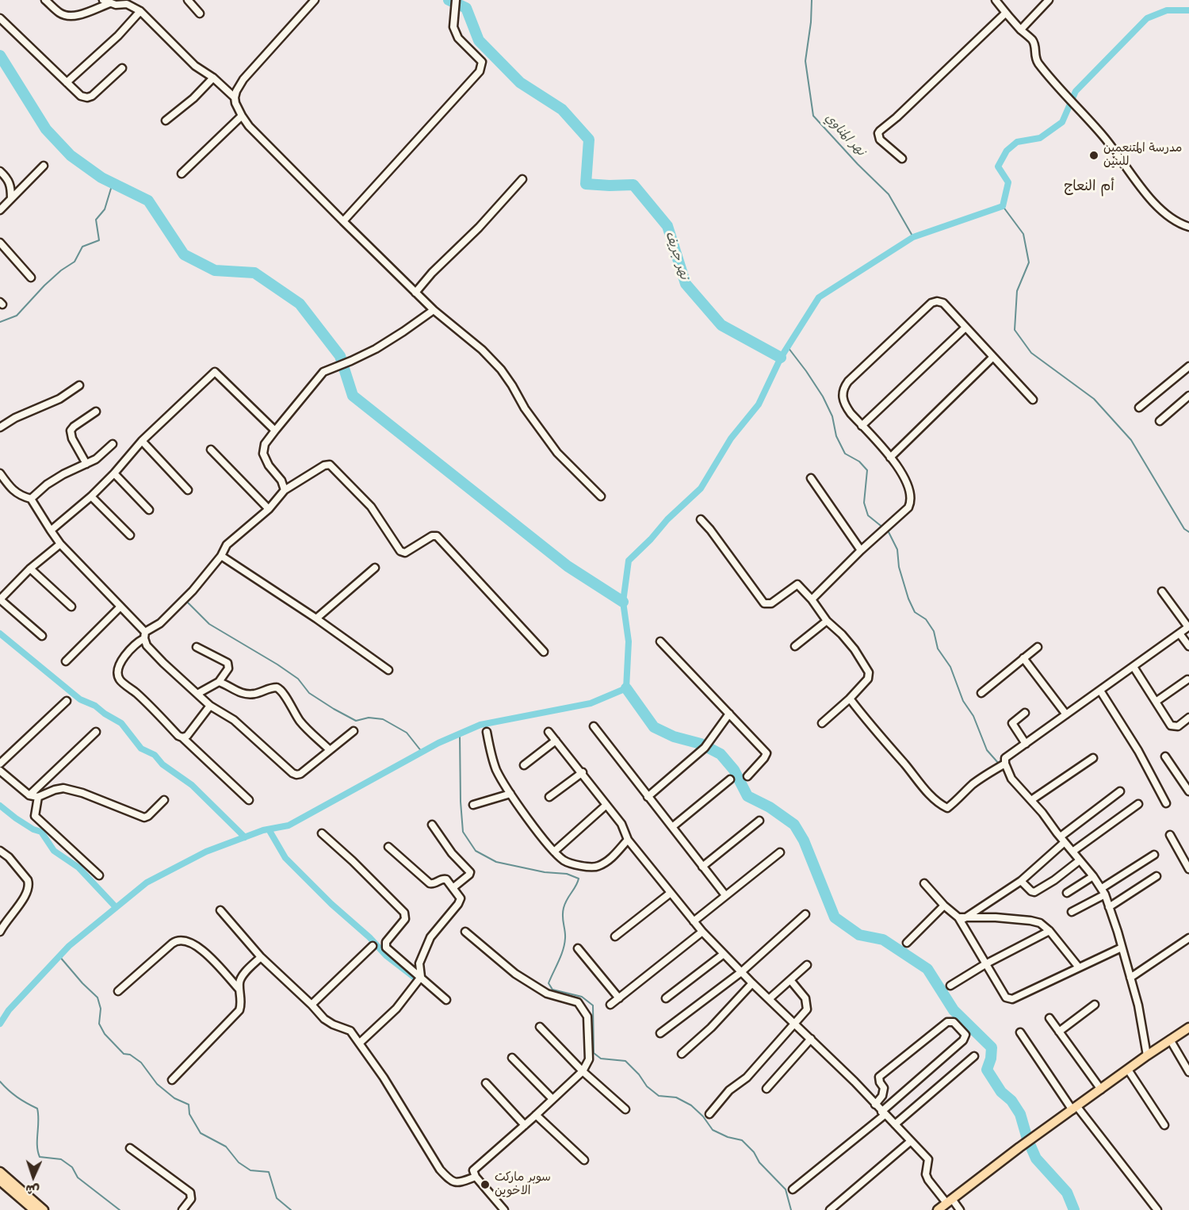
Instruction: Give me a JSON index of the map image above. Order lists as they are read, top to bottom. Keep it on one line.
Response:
{"districts":["أم النعاج"],"water":["نهر المناوي","نهر جريف"],"places":["مدرسة المتنعمين للبنين","سوبر ماركت الاخوين"],"north":"bottom"}
